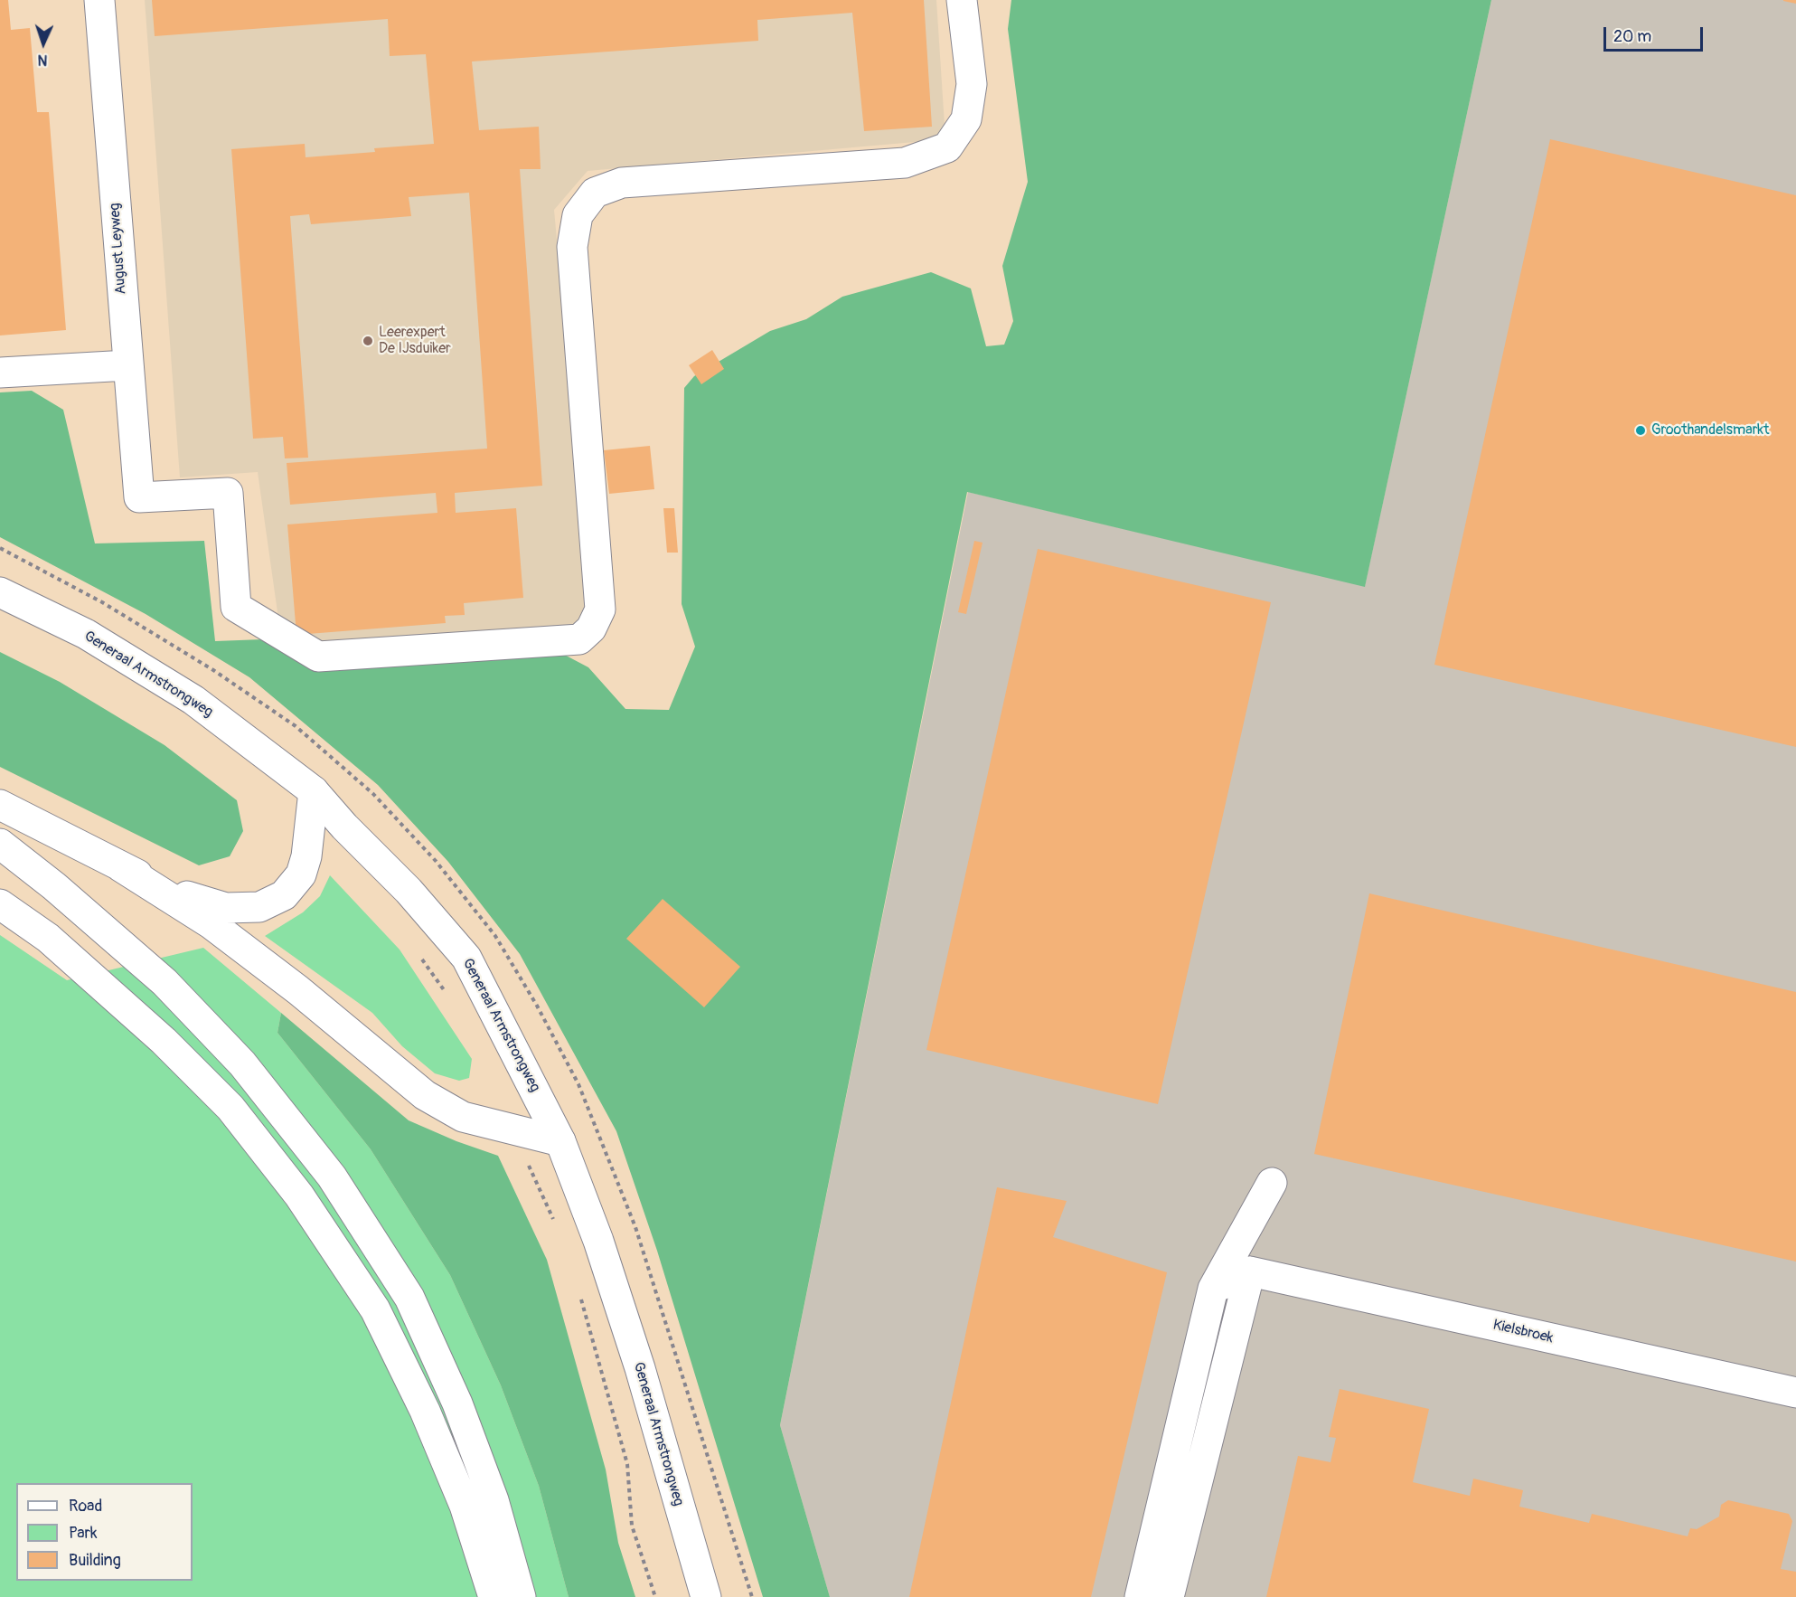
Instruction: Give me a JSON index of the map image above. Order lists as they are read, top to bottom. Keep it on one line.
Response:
{"streets":{"main road":["August Leyweg","Generaal Armstrongweg","Kielsbroek"]},"places":["Leerexpert De IJsduiker","Groothandelsmarkt"],"legend":["Road","Park","Building"],"scale_bar":"20 m","north":"bottom"}
